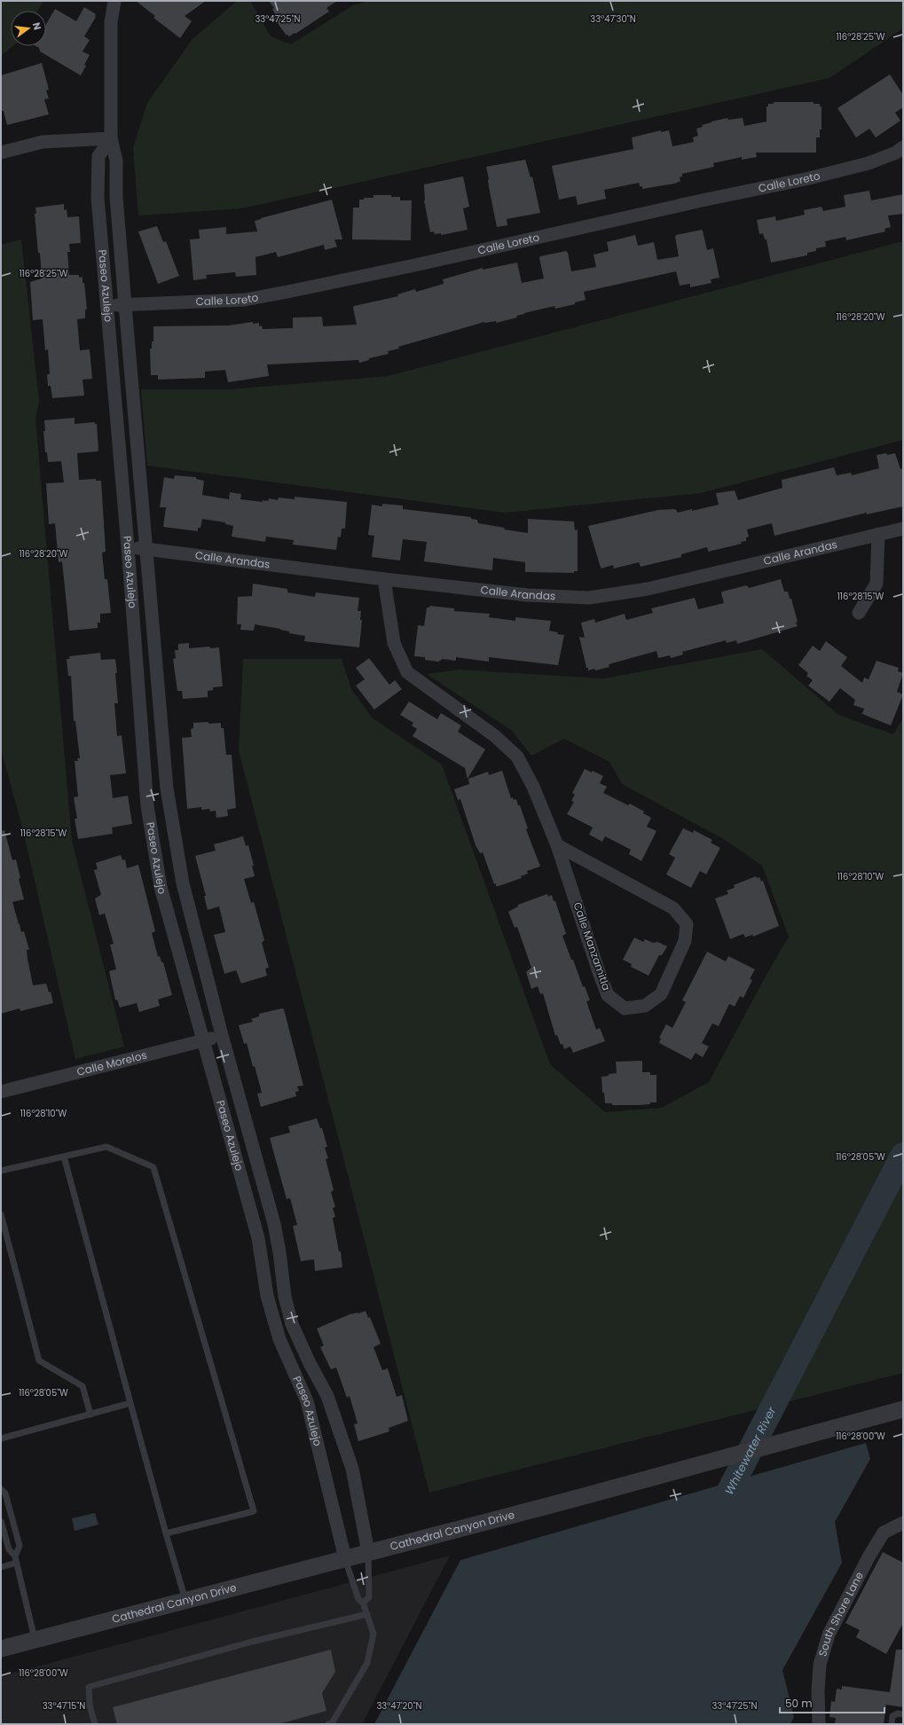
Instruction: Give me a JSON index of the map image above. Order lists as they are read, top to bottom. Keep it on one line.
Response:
{"streets":{"street":["Calle Loreto","Paseo Azulejo","Calle Arandas","Calle Manzamitla","Calle Morelos","Cathedral Canyon Drive","South Shore Lane"]},"crossings":[["Calle Loreto","Paseo Azulejo"],["Paseo Azulejo","Calle Arandas"],["Paseo Azulejo","Calle Morelos"],["Paseo Azulejo","Cathedral Canyon Drive"],["Calle Arandas","Calle Manzamitla"]],"water":["Whitewater River"],"scale_bar":"50 m","north":"right","coordinates":["33°47'25\"N","33°47'30\"N","116°28'25\"W","116°28'20\"W","116°28'15\"W","116°28'10\"W","116°28'05\"W","116°28'00\"W","33°47'15\"N","33°47'20\"N"]}
